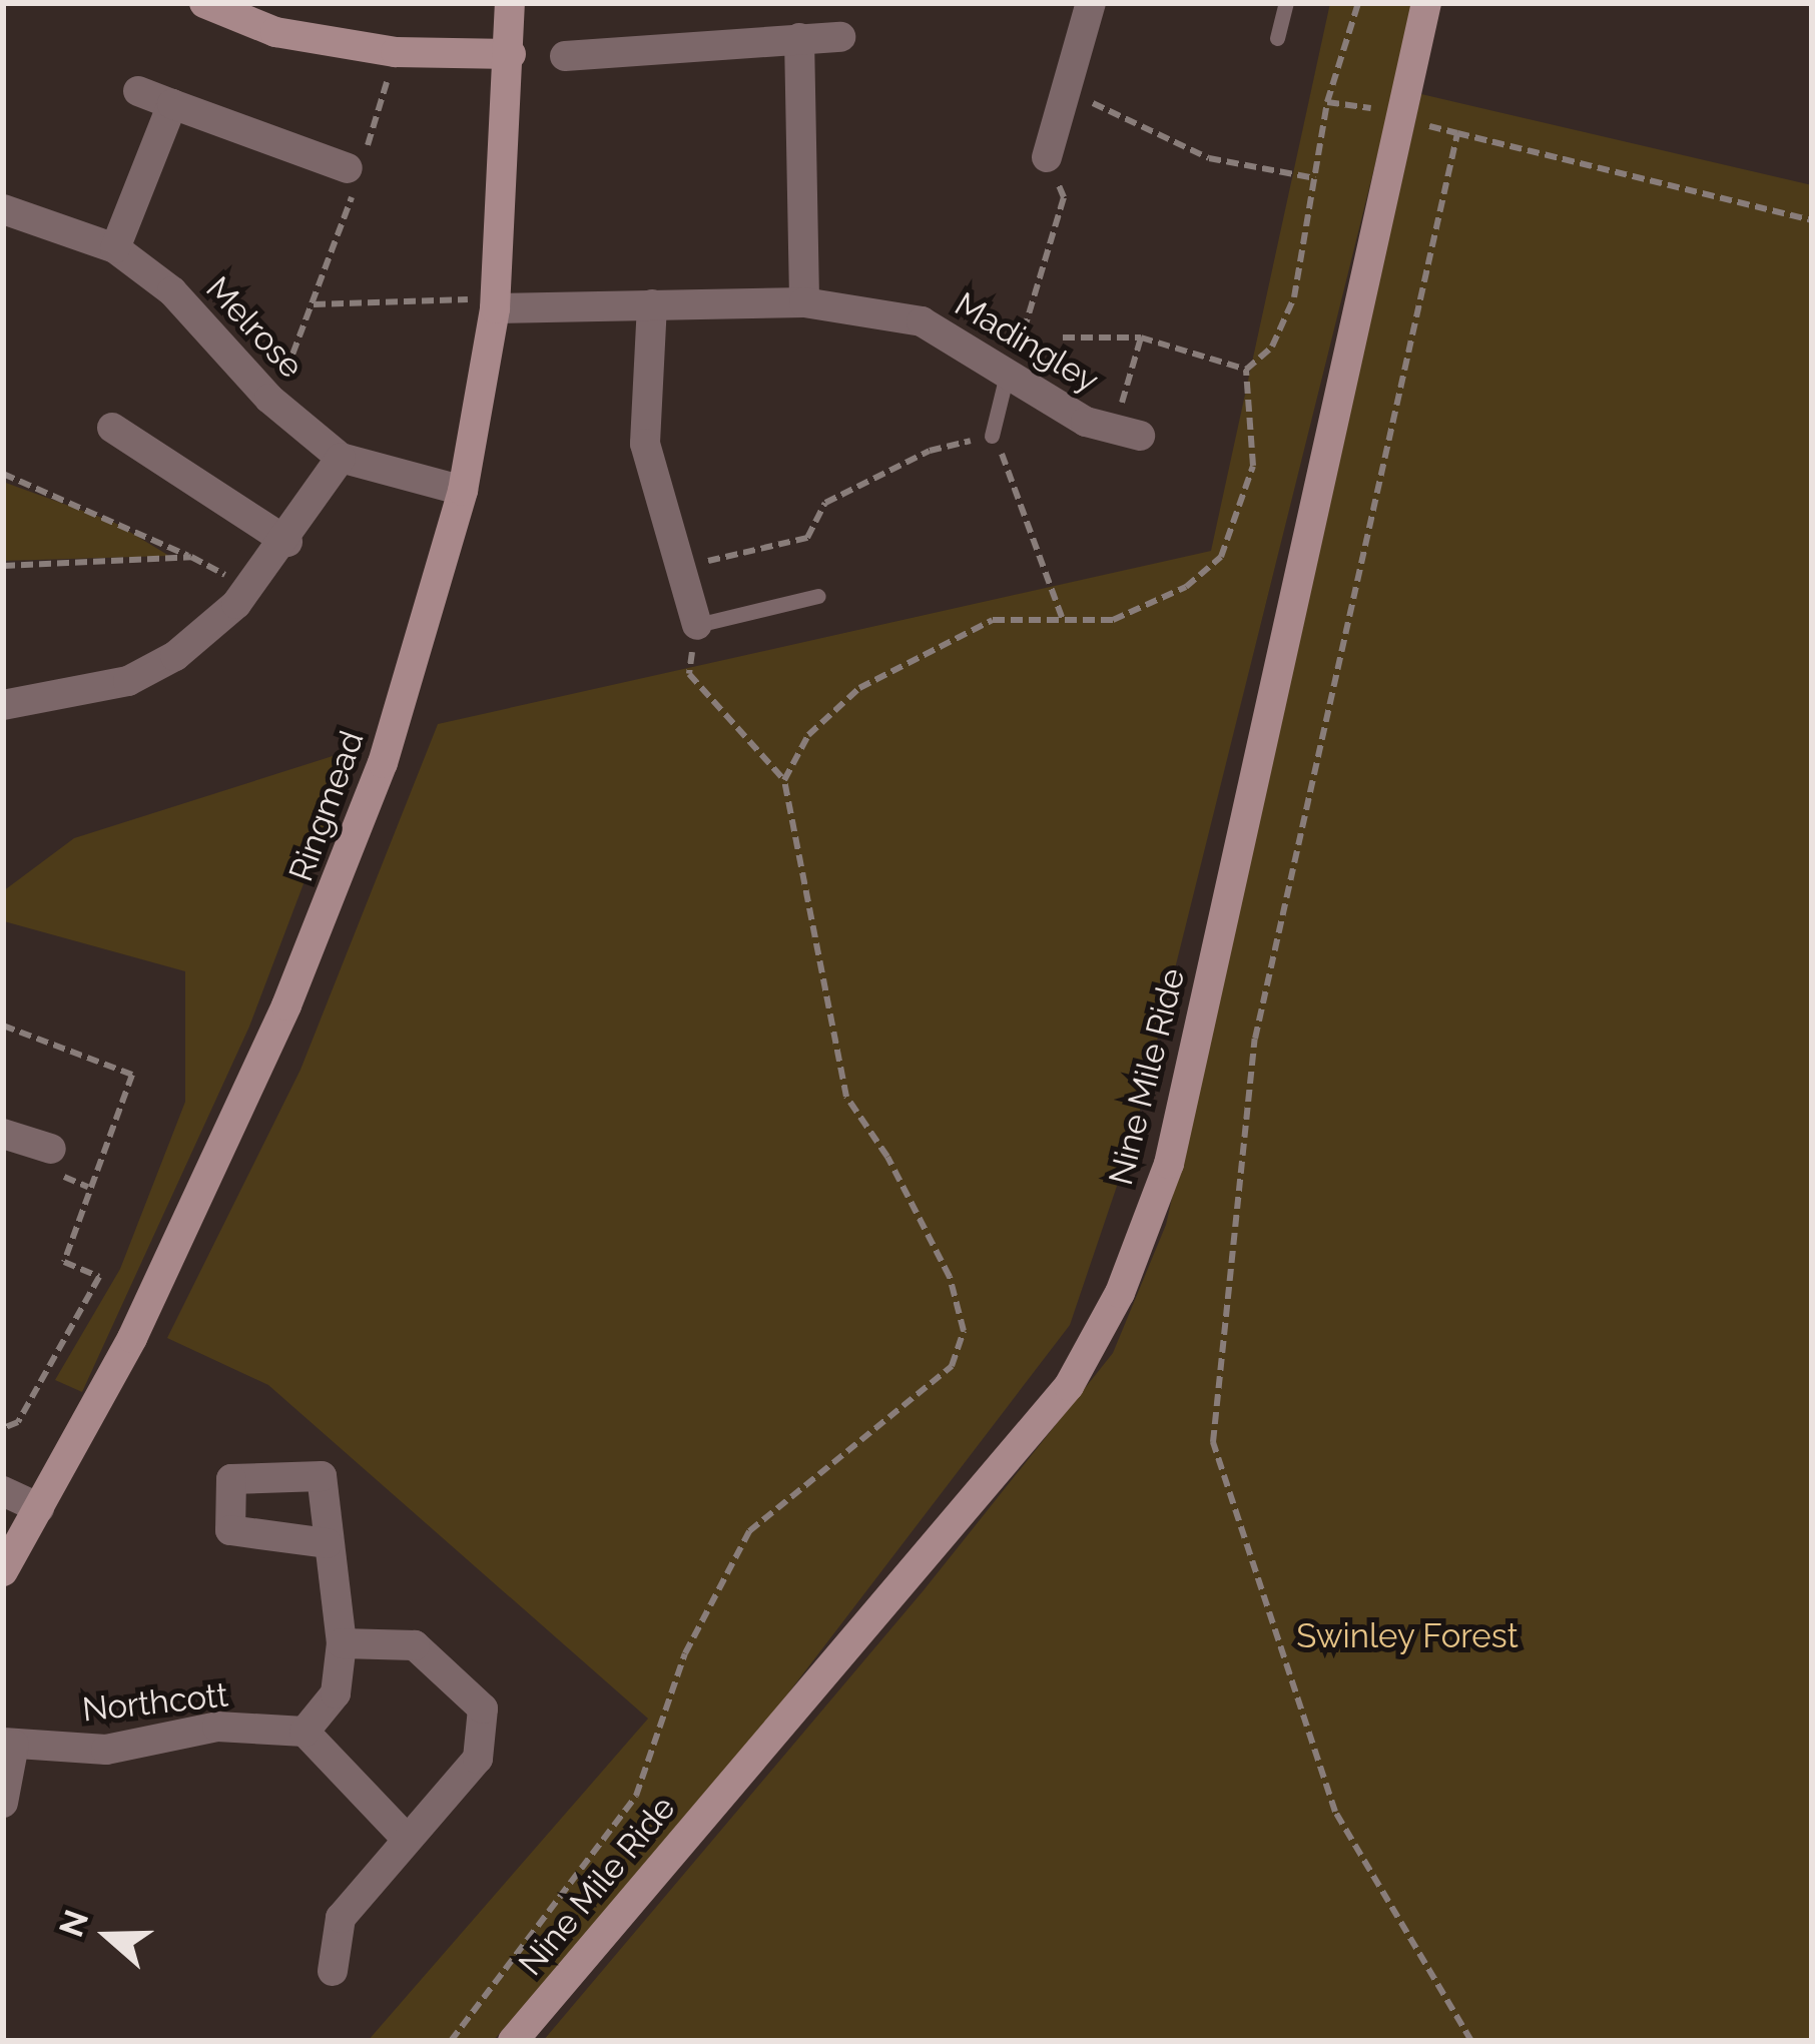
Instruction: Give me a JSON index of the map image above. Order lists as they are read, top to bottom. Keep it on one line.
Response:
{"streets":{"main road":["Ringmead","Nine Mile Ride"],"street":["Melrose","Madingley","Northcott"]},"crossings":[["Melrose","Ringmead"],["Madingley","Ringmead"]],"parks":["Swinley Forest"],"north":"left"}
